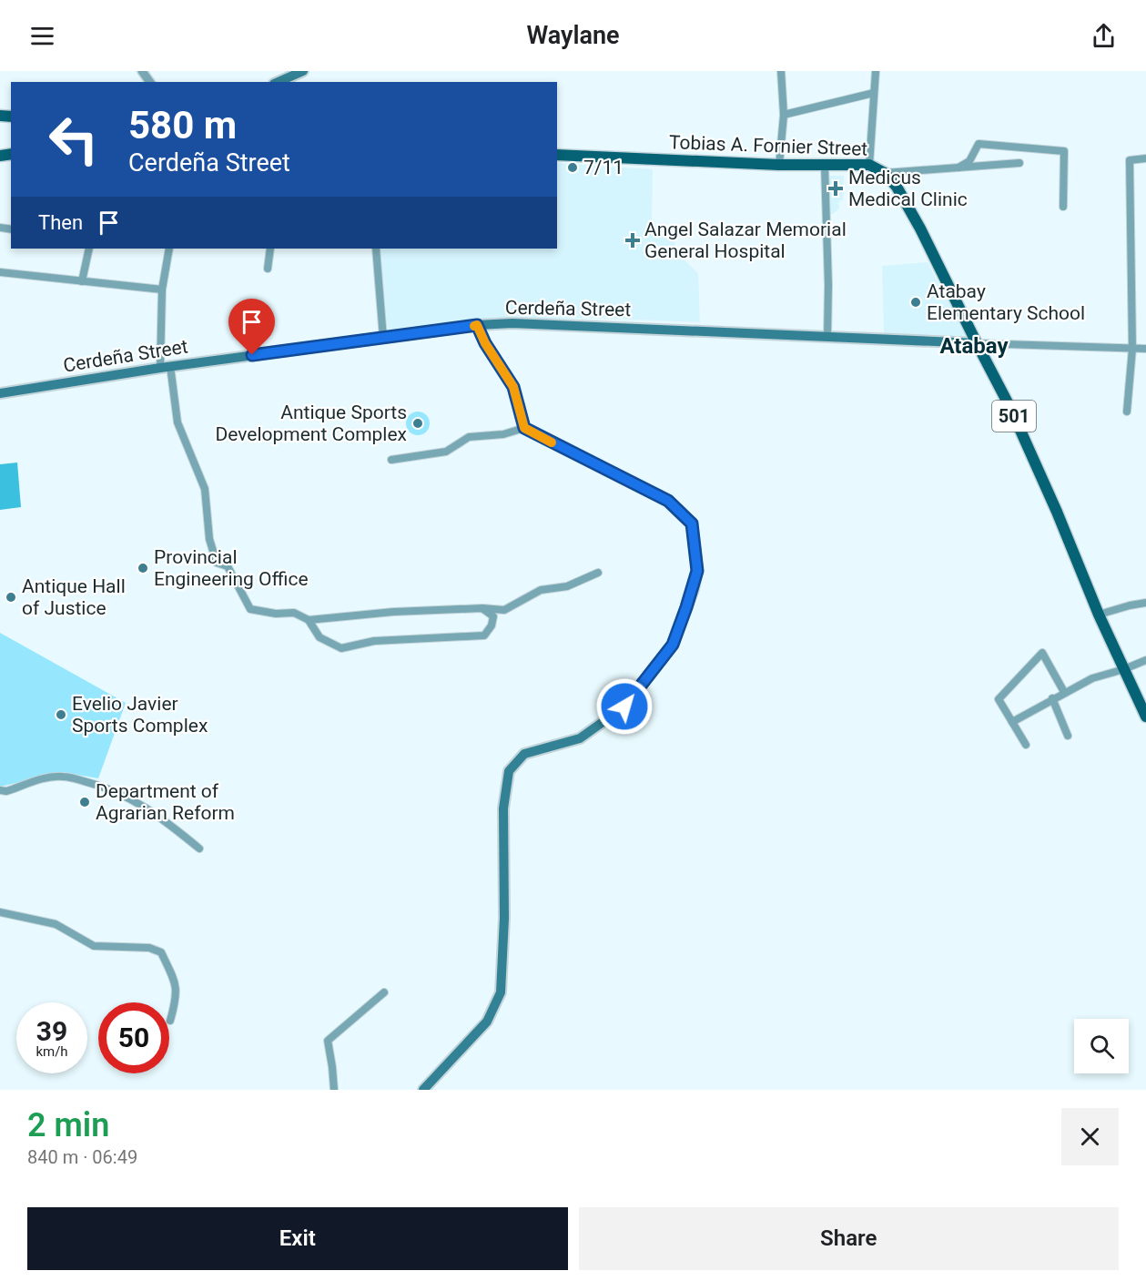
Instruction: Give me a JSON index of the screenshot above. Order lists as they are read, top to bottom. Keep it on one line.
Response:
{"streets":{"main road":["Tobias A. Fornier Street","Cerdeña Street","501"]},"crossings":[["Tobias A. Fornier Street","Cerdeña Street"],["Tobias A. Fornier Street","501"]],"districts":["Atabay"],"places":{"other":["7/11","Atabay Elementary School","Antique Sports Development Complex","Provincial Engineering Office","Antique Hall of Justice","Evelio Javier Sports Complex","Department of Agrarian Reform"],"health":["Medicus Medical Clinic","Angel Salazar Memorial General Hospital"]},"page":{"header":"Waylane","turn":["580 m","Cerdeña Street"],"then":"Then","speed":"39 km/h","limit":"50","heading":["2 min","840 m · 06:49"],"buttons":["Exit","Share"]}}
